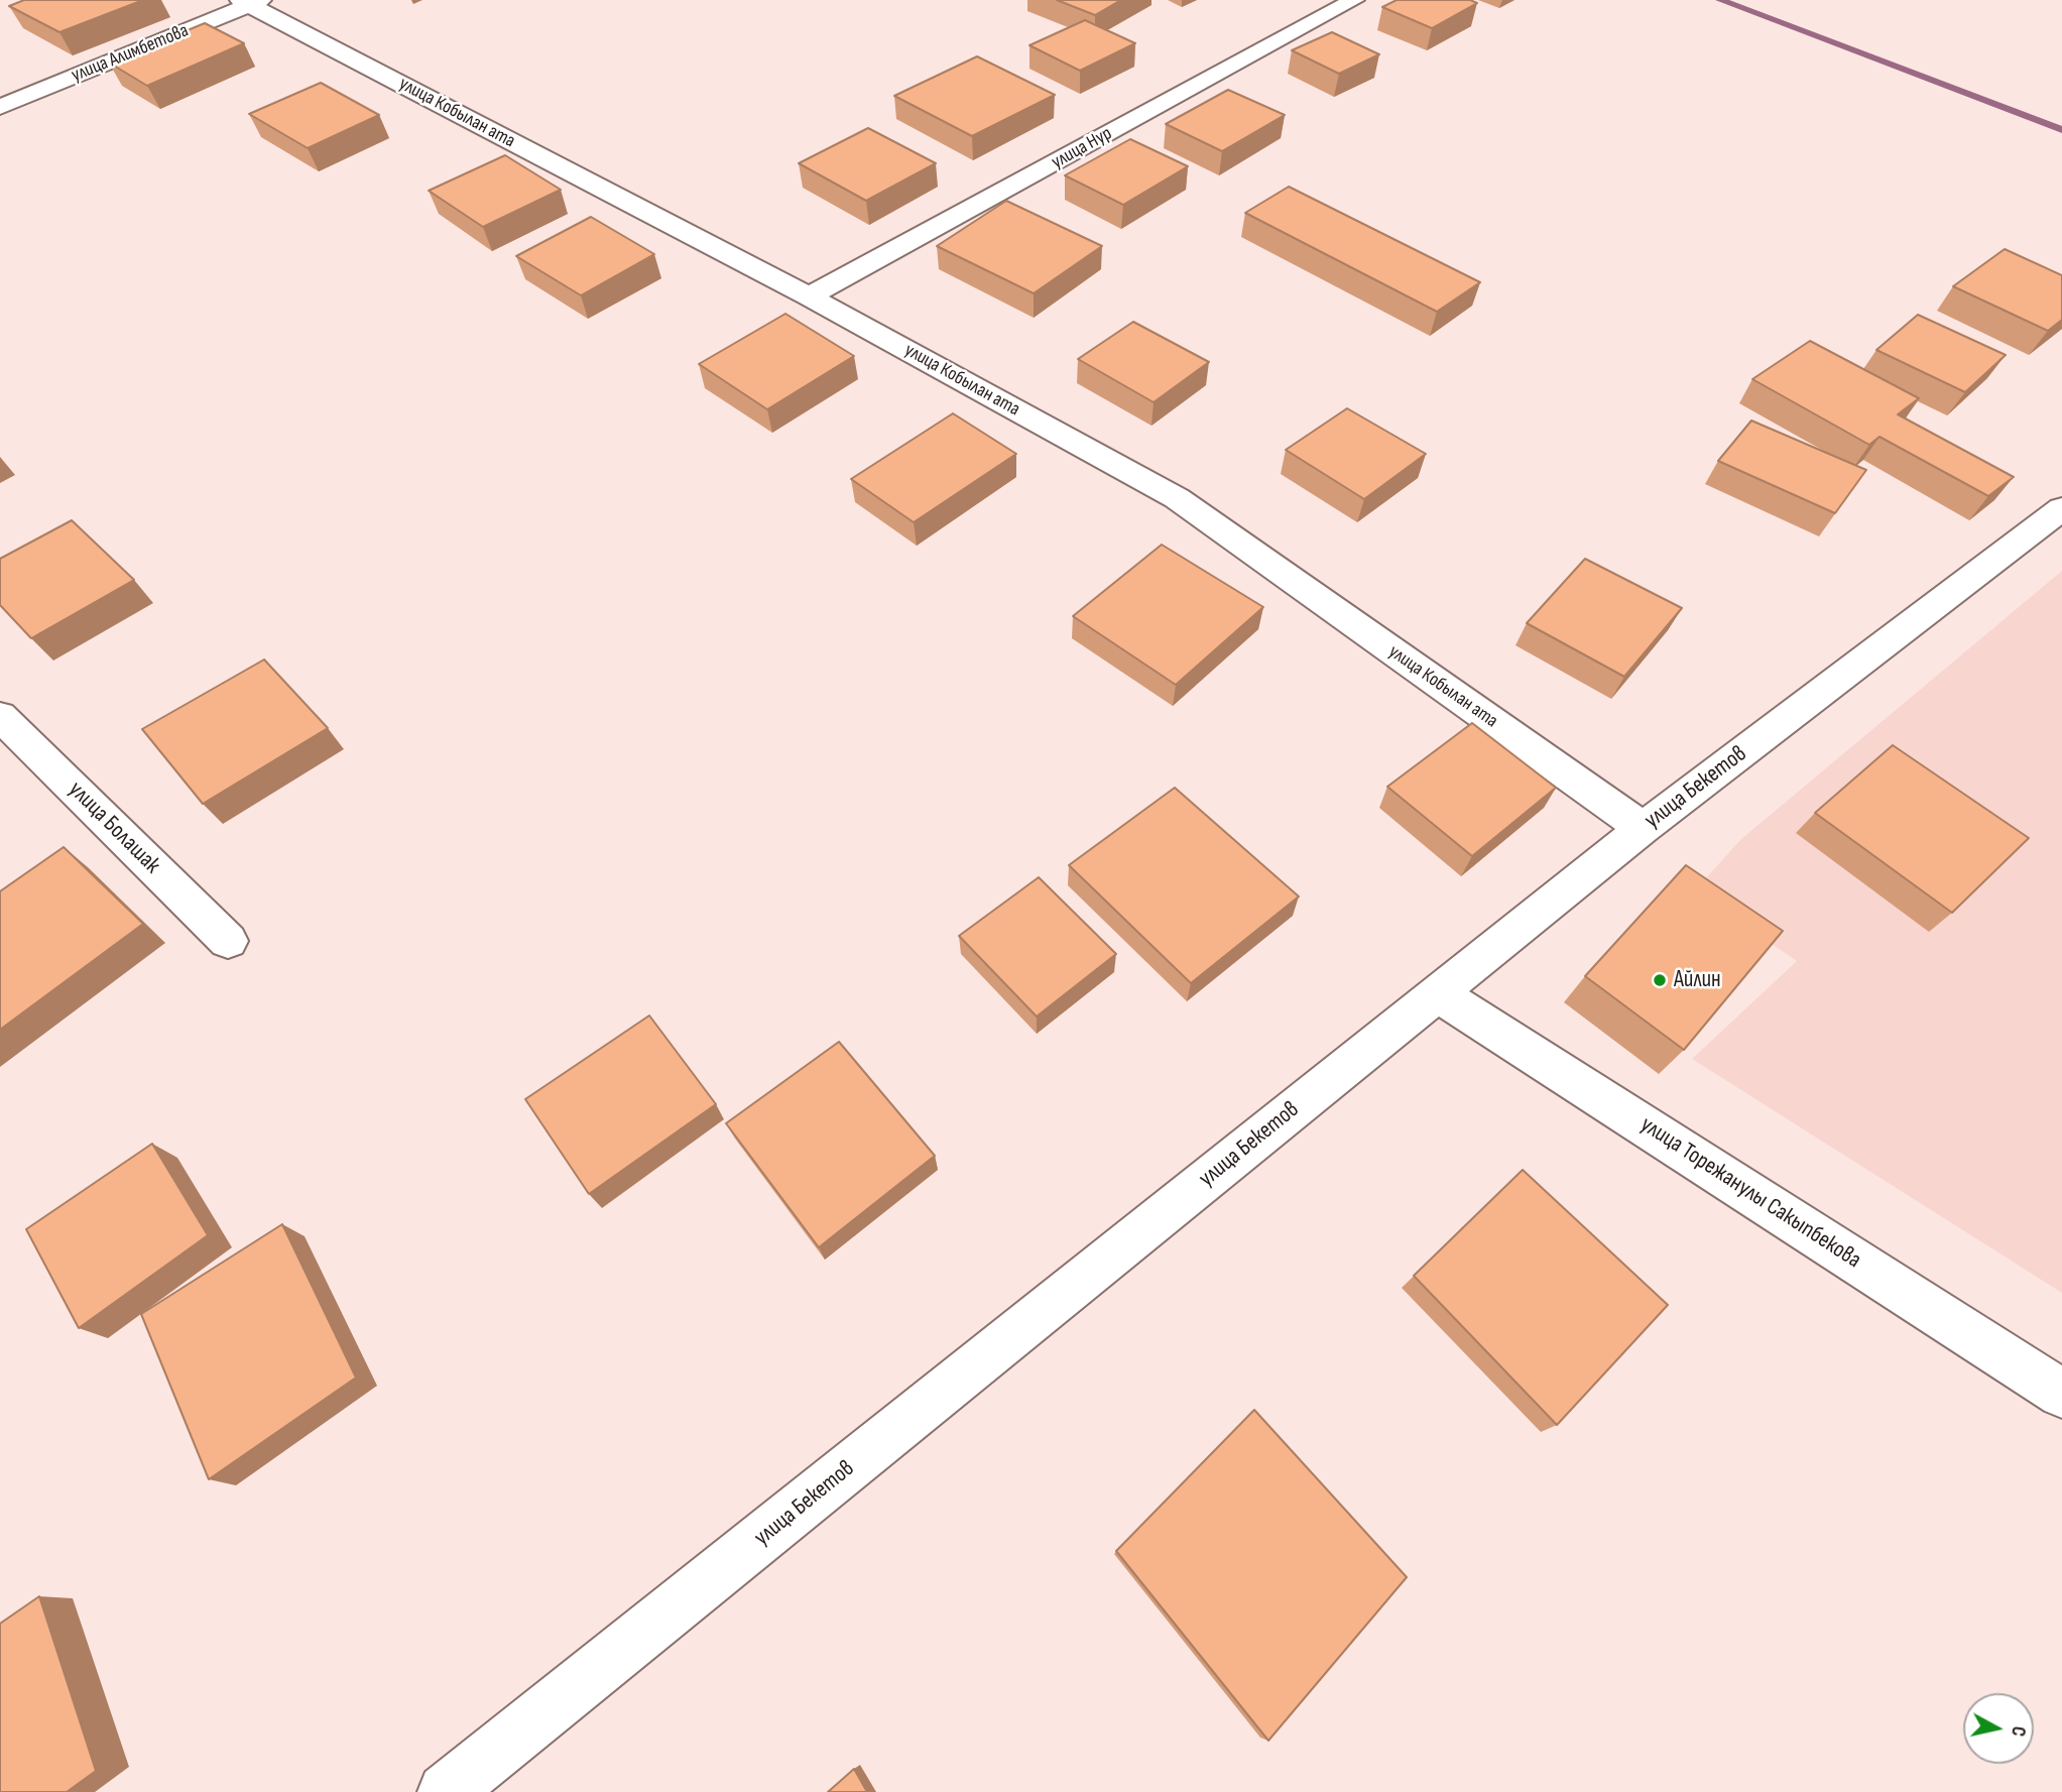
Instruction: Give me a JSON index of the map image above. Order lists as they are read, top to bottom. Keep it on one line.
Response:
{"streets":{"street":["улица Алимбетова","улица Кобылан ата","улица Нур","улица Бекетов","улица Болашак","улица Торежанулы Сакыпбекова"]},"crossings":[["улица Алимбетова","улица Кобылан ата"],["улица Кобылан ата","улица Нур"],["улица Кобылан ата","улица Бекетов"],["улица Бекетов","улица Торежанулы Сакыпбекова"]],"places":["Айлин"],"north":"right"}
